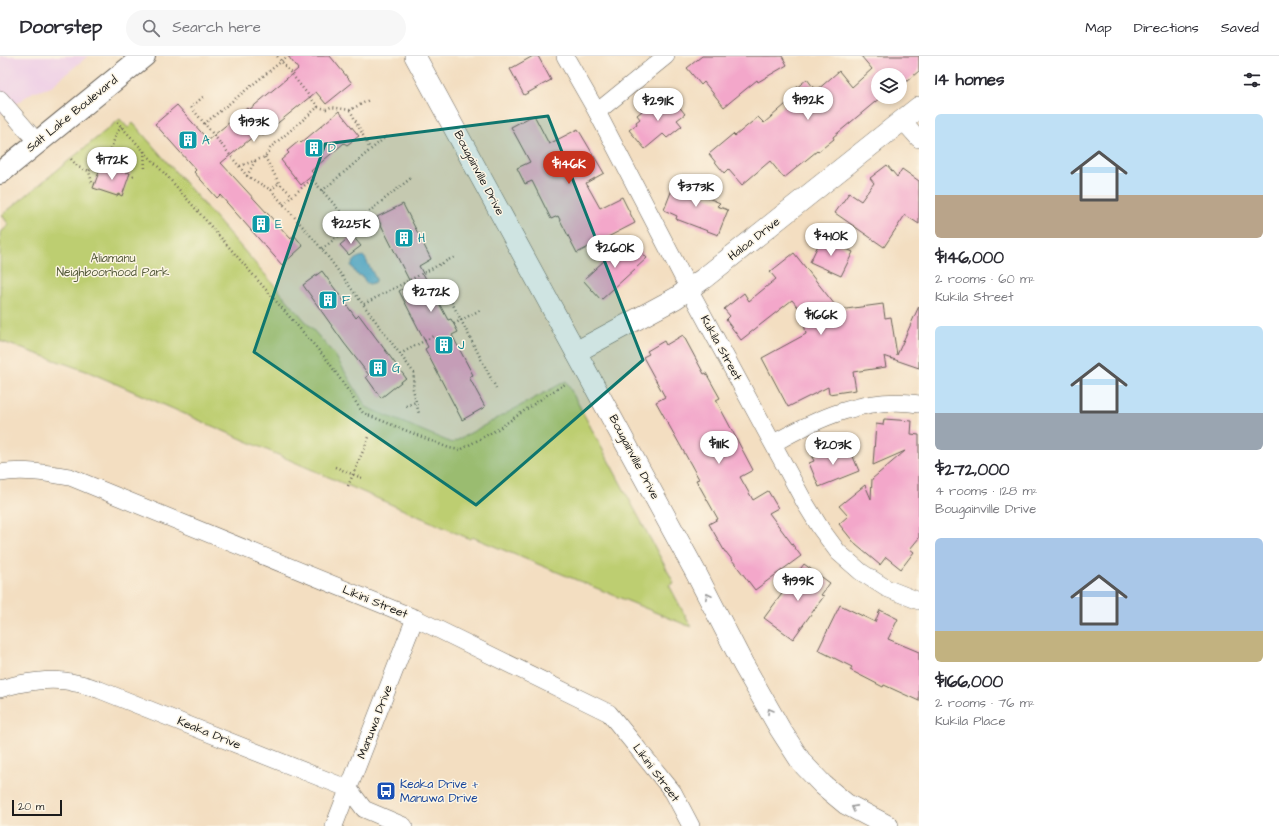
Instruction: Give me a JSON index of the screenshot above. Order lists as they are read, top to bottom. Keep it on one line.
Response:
{"streets":{"main road":["Salt Lake Boulevard"],"street":["Bougainville Drive","Haloa Drive","Kukila Street","Likini Street","Manuwa Drive","Keaka Drive"]},"crossings":[["Bougainville Drive","Haloa Drive"],["Haloa Drive","Kukila Street"],["Likini Street","Manuwa Drive"],["Manuwa Drive","Keaka Drive"]],"one_way":["Bougainville Drive"],"parks":["Aliamanu Neighboorhood Park"],"places":{"building":["A","D","E","H","F","J","G"],"bus stop":["Keaka Drive + Manuwa Drive"]},"scale_bar":"20 m","page":{"header":"Doorstep","search":"Search here","nav":["Map","Directions","Saved"],"heading":"14 homes","price":["$192K","$291K","$193K","$172K","$146K","$373K","$225K","$410K","$260K","$272K","$166K","$111K","$203K","$199K"],"list":[{"name":"$146,000","note":"2 rooms · 60 m² · Kukila Street"},{"name":"$272,000","note":"4 rooms · 128 m² · Bougainville Drive"},{"name":"$166,000","note":"2 rooms · 76 m² · Kukila Place"}],"scale":"20 m"}}
